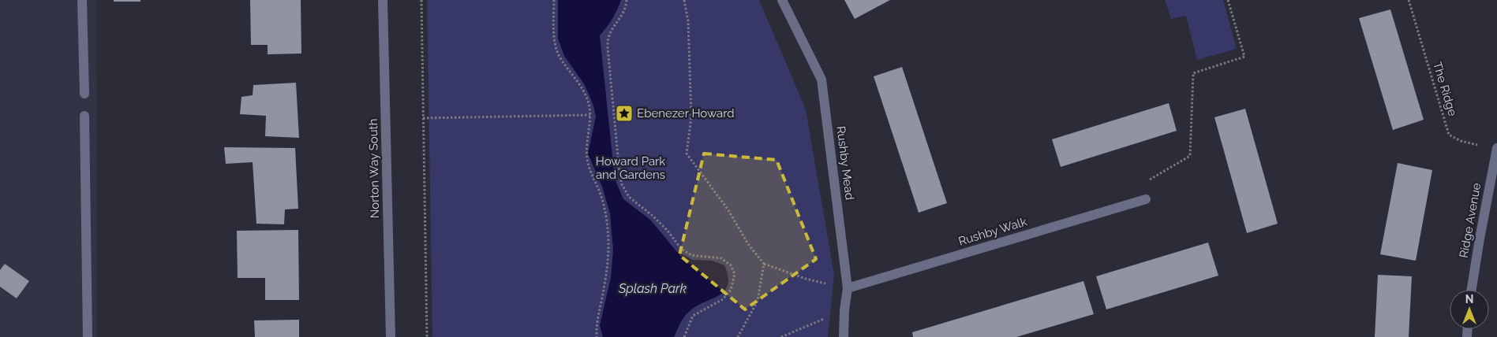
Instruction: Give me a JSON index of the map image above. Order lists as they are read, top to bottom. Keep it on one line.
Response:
{"streets":{"street":["Rushby Mead","Norton Way South","Ridge Avenue","Rushby Walk"],"path":["The Ridge"]},"crossings":[["The Ridge","Ridge Avenue"],["Rushby Mead","Rushby Walk"]],"water":["Splash Park"],"parks":["Howard Park and Gardens"],"places":{"place":["Ebenezer Howard"]},"north":"top"}
